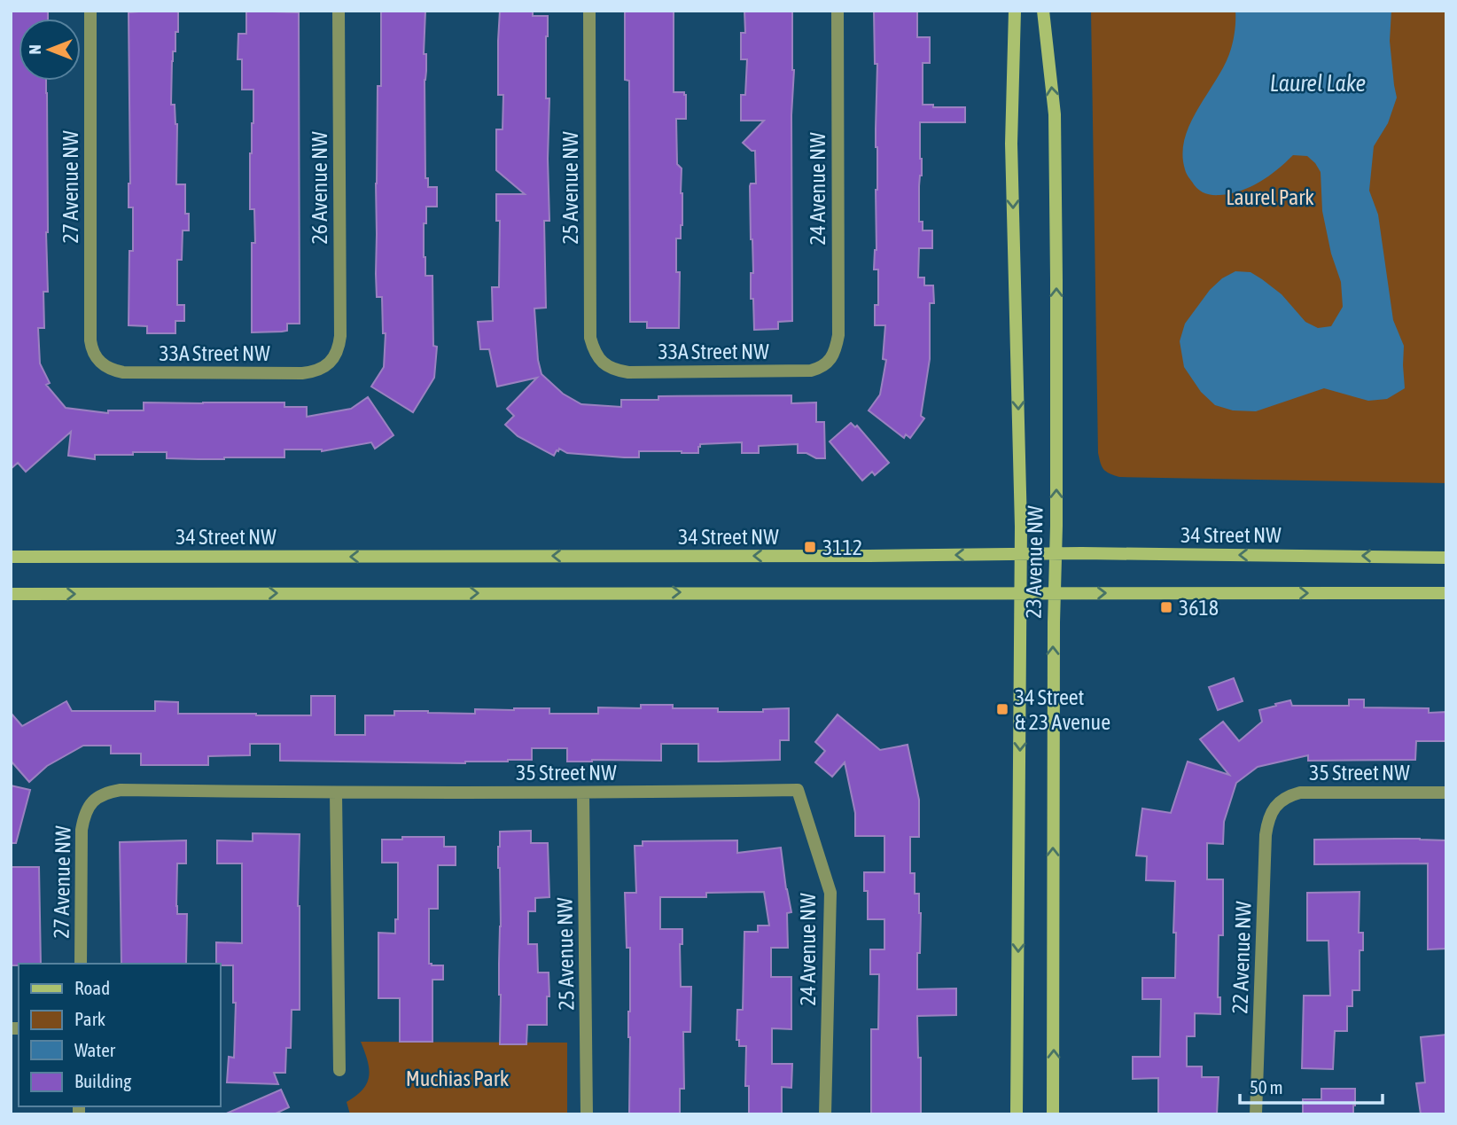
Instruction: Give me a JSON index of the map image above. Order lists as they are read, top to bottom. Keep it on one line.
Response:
{"streets":{"main road":["34 Street NW","23 Avenue NW"],"street":["27 Avenue NW","26 Avenue NW","25 Avenue NW","24 Avenue NW","33A Street NW","35 Street NW","22 Avenue NW"]},"crossings":[["27 Avenue NW","33A Street NW"],["27 Avenue NW","35 Street NW"],["26 Avenue NW","33A Street NW"],["25 Avenue NW","33A Street NW"],["25 Avenue NW","35 Street NW"],["24 Avenue NW","33A Street NW"],["24 Avenue NW","35 Street NW"],["34 Street NW","23 Avenue NW"],["35 Street NW","22 Avenue NW"]],"water":["Laurel Lake"],"parks":["Laurel Park","Muchias Park"],"places":{"transit":["3112","3618","34 Street & 23 Avenue"]},"legend":["Road","Park","Water","Building"],"scale_bar":"50 m","north":"left"}
